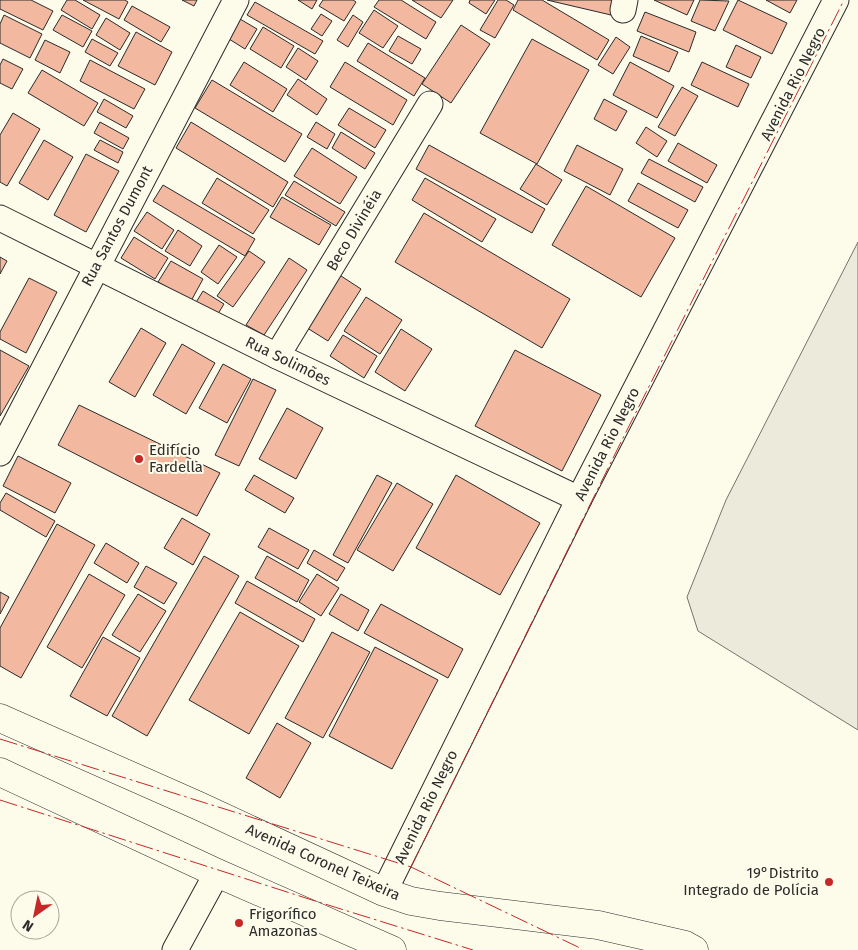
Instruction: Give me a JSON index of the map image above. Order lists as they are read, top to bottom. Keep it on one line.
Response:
{"streets":{"highway":["Avenida Coronel Teixeira"],"street":["Avenida Rio Negro","Rua Santos Dumont","Beco Divinéia","Rua Solimões"]},"crossings":[["Avenida Rio Negro","Rua Solimões"],["Avenida Rio Negro","Avenida Coronel Teixeira"],["Rua Santos Dumont","Rua Solimões"],["Beco Divinéia","Rua Solimões"]],"places":["Edifício Fardella","19°Distrito Integrado de Polícia","Frigorífico Amazonas"],"north":"bottom left"}
